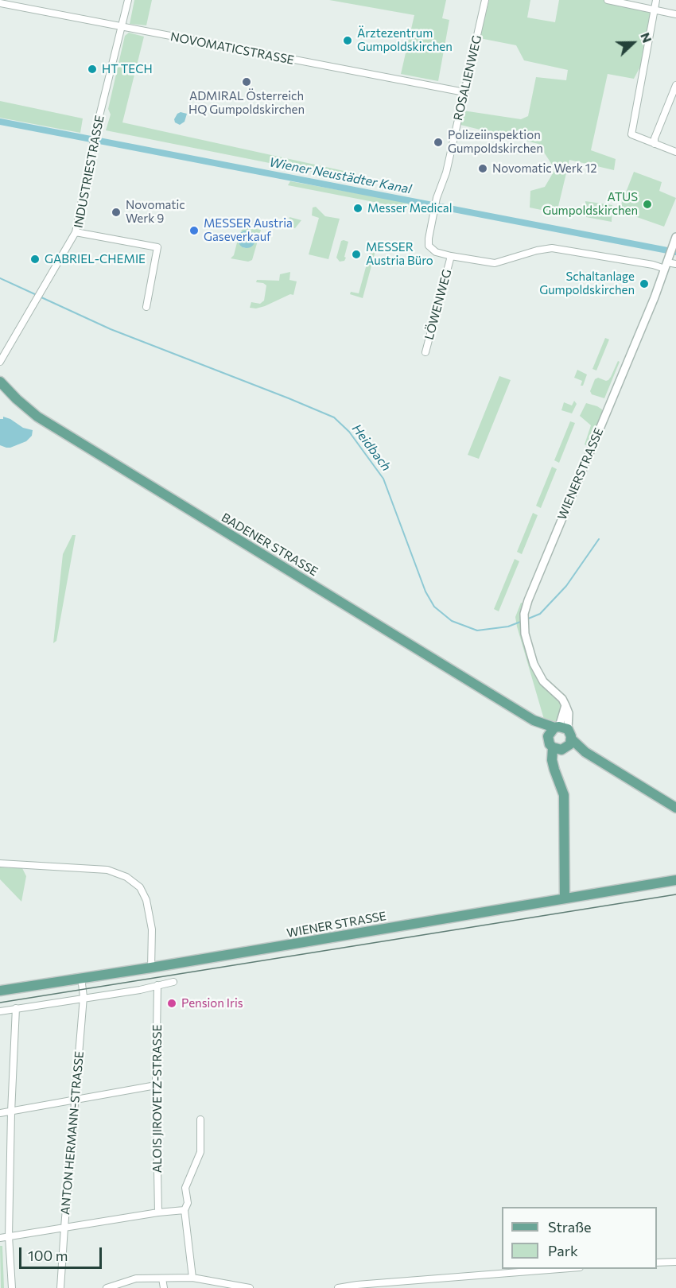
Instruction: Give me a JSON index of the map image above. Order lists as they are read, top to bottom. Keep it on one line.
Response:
{"streets":{"main road":["BADENER STRASSE","WIENER STRASSE"],"street":["NOVOMATICSTRASSE","ROSALIENWEG","INDUSTRIESTRASSE","LÖWENWEG","WIENERSTRASSE","ALOIS JIROVETZ-STRASSE","ANTON HERMANN-STRASSE"]},"crossings":[["NOVOMATICSTRASSE","ROSALIENWEG"],["NOVOMATICSTRASSE","INDUSTRIESTRASSE"],["ROSALIENWEG","LÖWENWEG"],["WIENERSTRASSE","BADENER STRASSE"],["WIENER STRASSE","ANTON HERMANN-STRASSE"]],"water":["Wiener Neustädter Kanal","Heidbach"],"places":["Ärztezentrum Gumpoldskirchen","HT TECH","ADMIRAL Österreich HQ Gumpoldskirchen","Polizeiinspektion Gumpoldskirchen","Novomatic Werk 12","ATUS Gumpoldskirchen","Messer Medical","Novomatic Werk 9","MESSER Austria Gaseverkauf","MESSER Austria Büro","GABRIEL-CHEMIE","Schaltanlage Gumpoldskirchen","Pension Iris"],"legend":["Straße","Park"],"scale_bar":"100 m","north":"right"}
